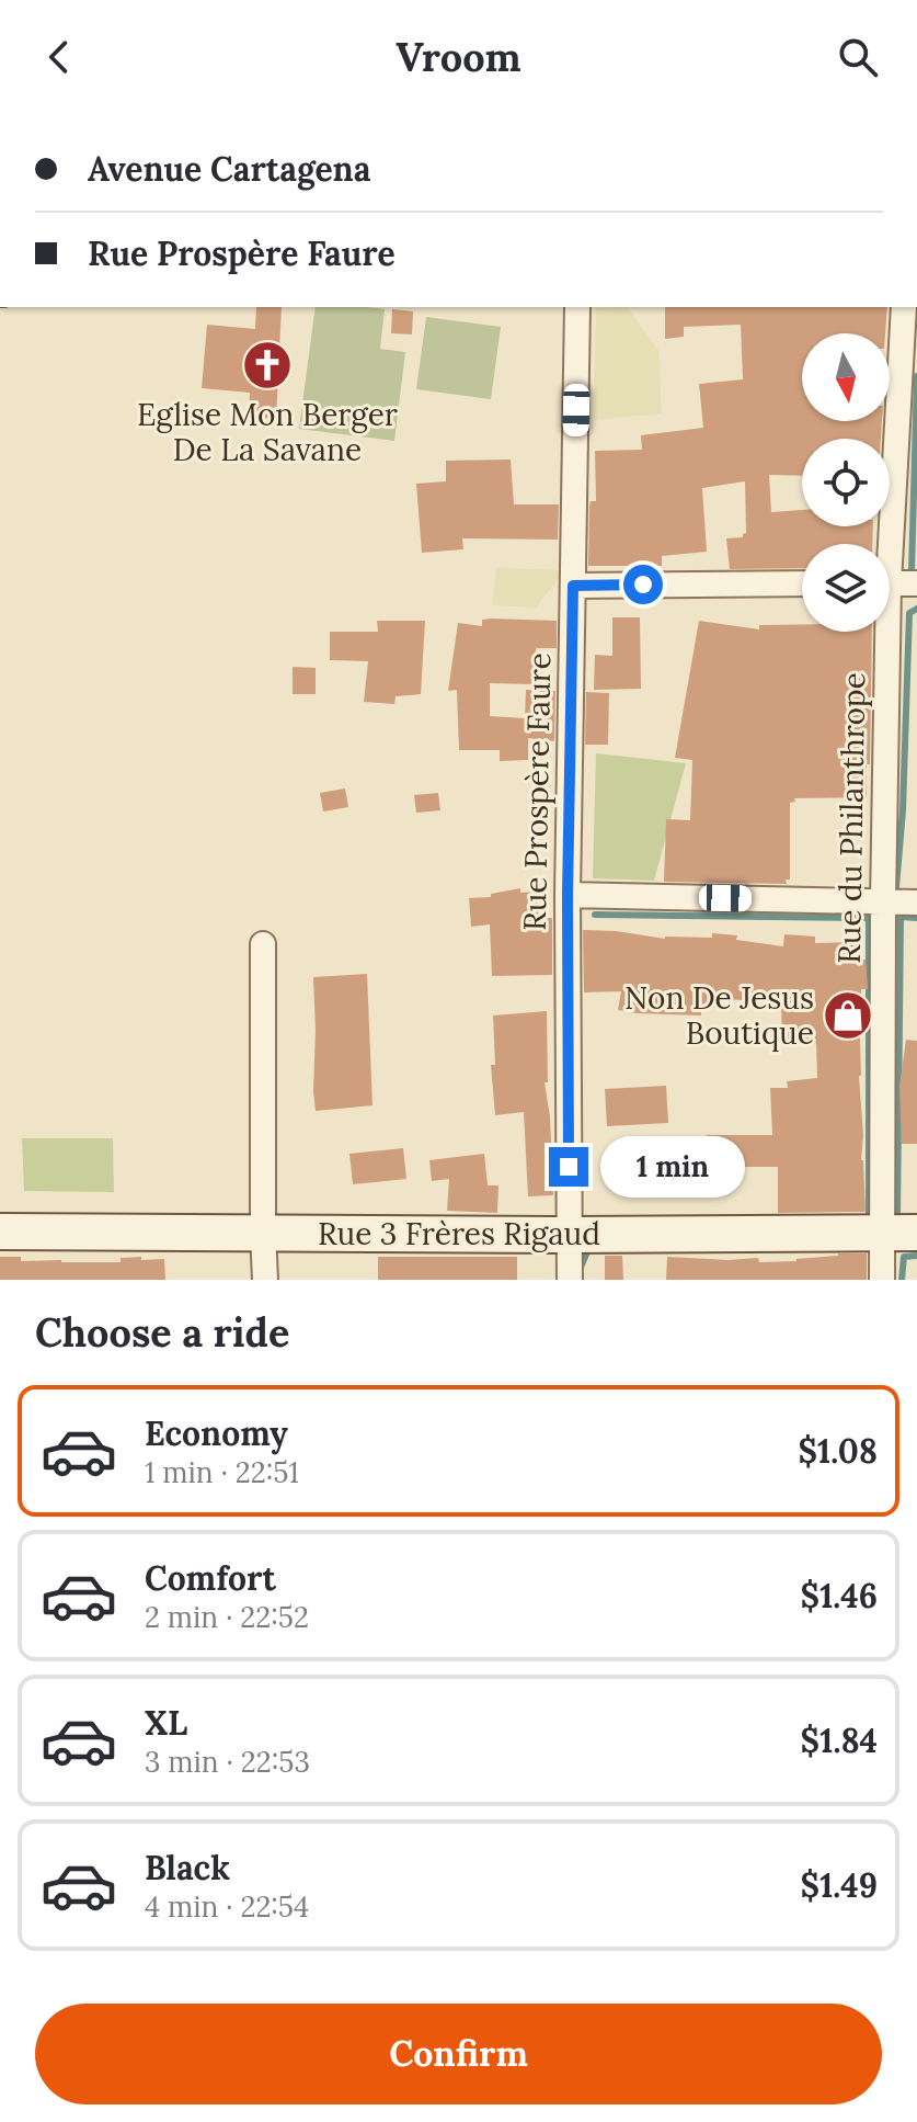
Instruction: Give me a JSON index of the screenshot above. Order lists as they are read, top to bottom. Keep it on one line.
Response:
{"streets":{"street":["Rue Prospère Faure","Rue du Philanthrope","Rue 3 Frères Rigaud"]},"crossings":[["Rue Prospère Faure","Rue 3 Frères Rigaud"],["Rue du Philanthrope","Rue 3 Frères Rigaud"]],"places":{"church":["Eglise Mon Berger De La Savane"],"shop":["Non De Jesus Boutique"]},"north":"bottom","page":{"header":"Vroom","banner":["Avenue Cartagena","Rue Prospère Faure"],"bubble":"1 min","heading":"Choose a ride","list":[{"name":"Economy","note":"1 min · 22:51","value":"$1.08"},{"name":"Comfort","note":"2 min · 22:52","value":"$1.46"},{"name":"XL","note":"3 min · 22:53","value":"$1.84"},{"name":"Black","note":"4 min · 22:54","value":"$1.49"}],"buttons":"Confirm"}}
